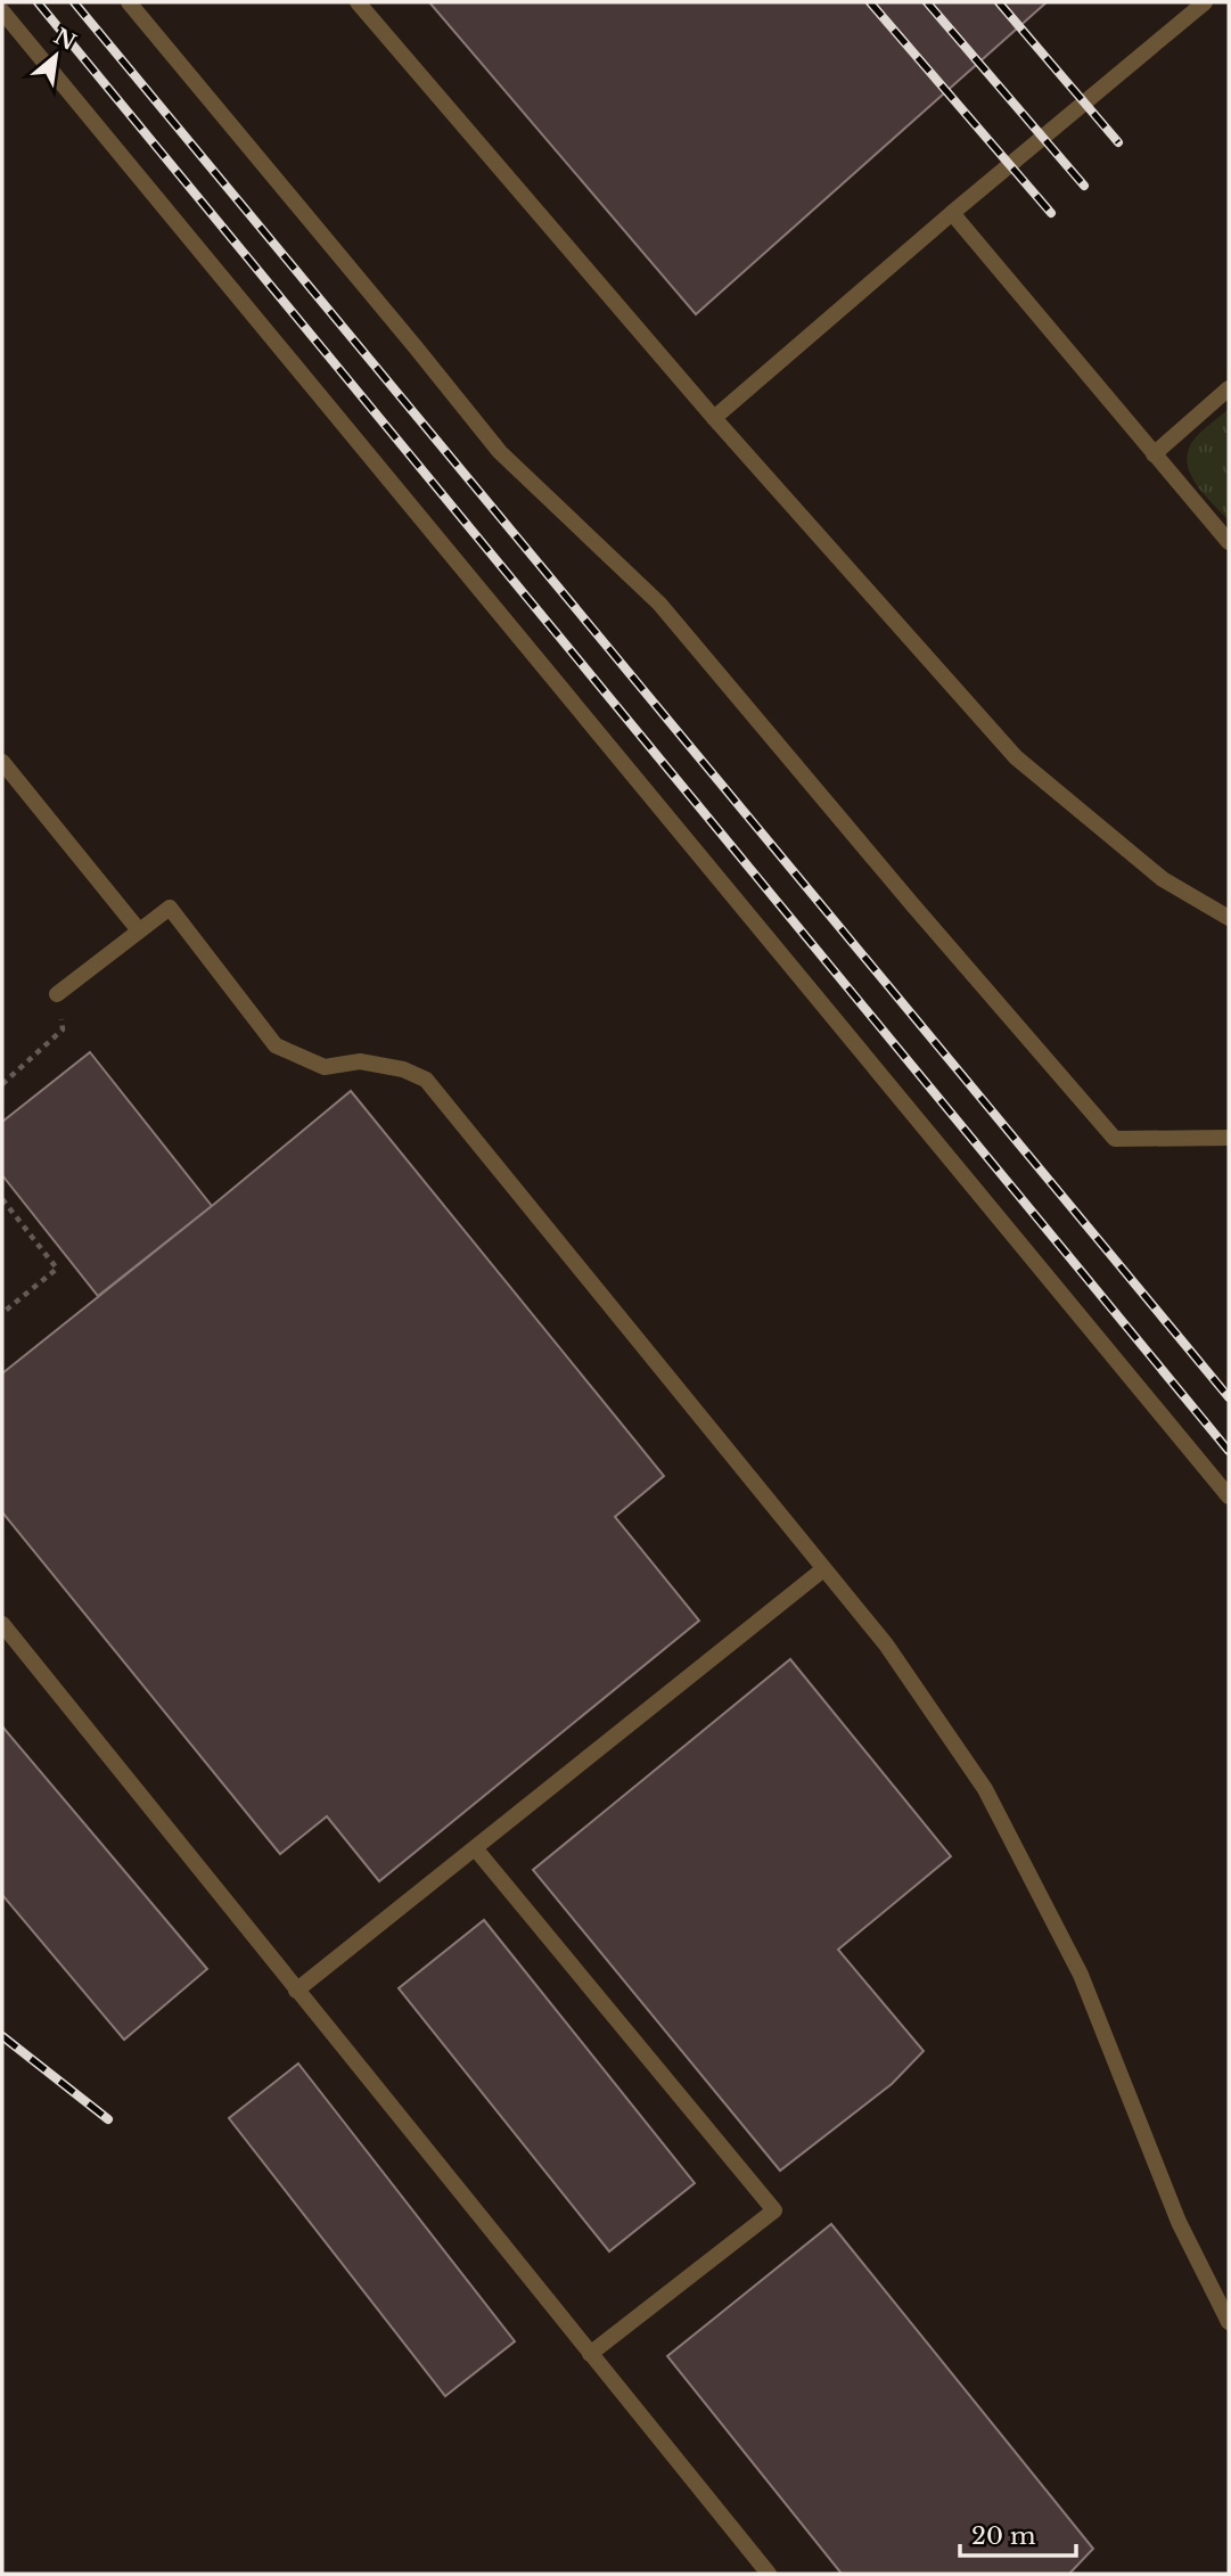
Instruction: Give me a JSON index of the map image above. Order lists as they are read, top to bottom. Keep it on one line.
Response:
{"scale_bar":"20 m","north":"top right"}
